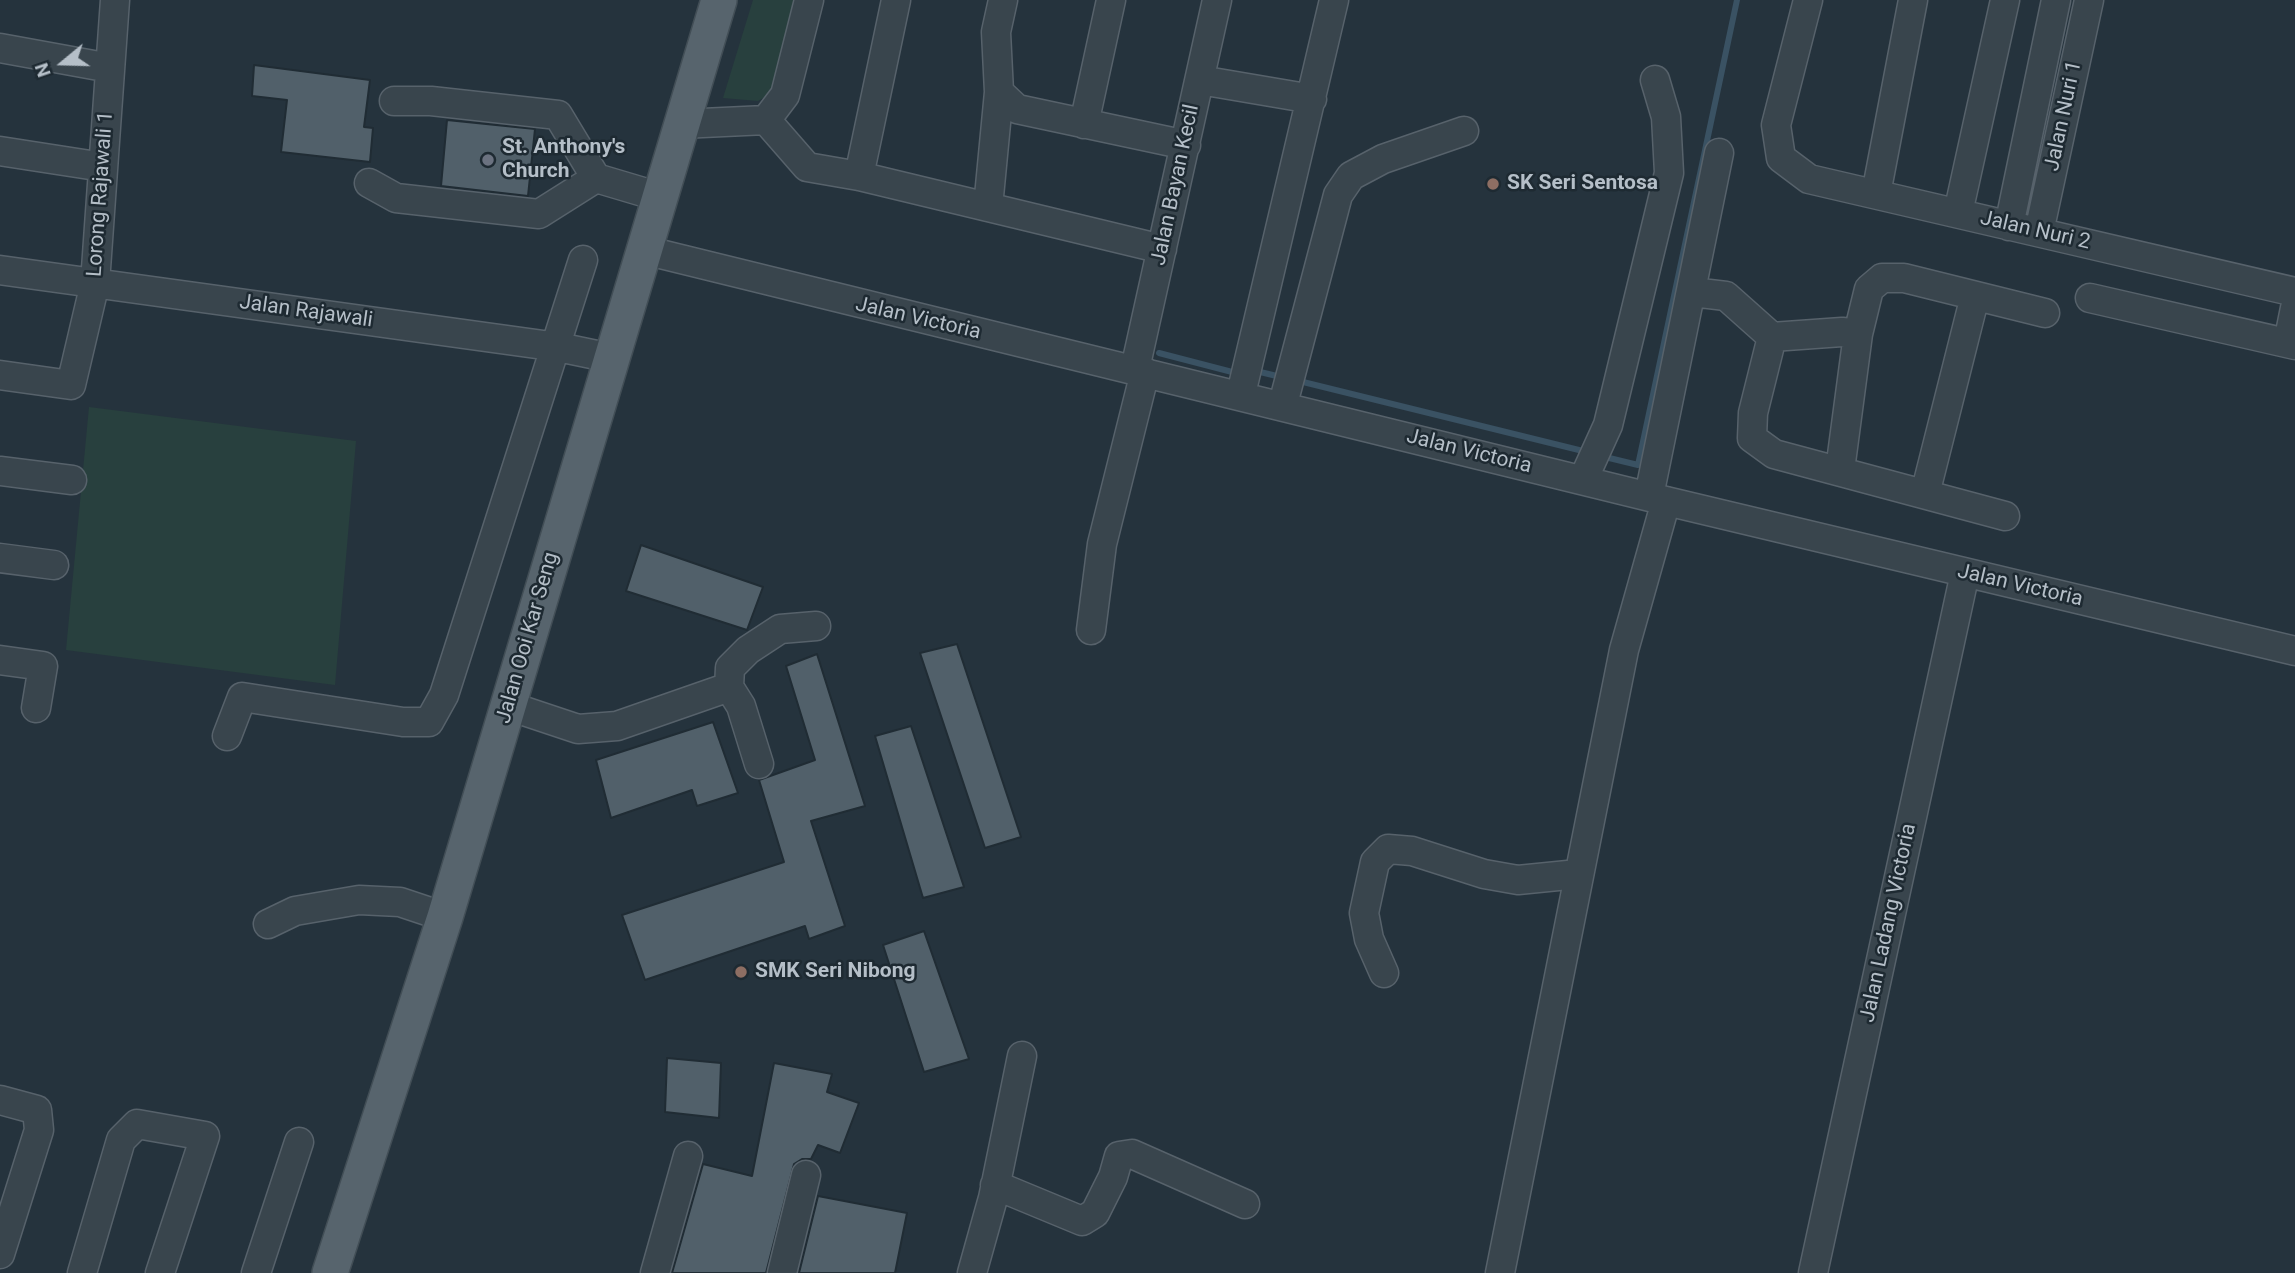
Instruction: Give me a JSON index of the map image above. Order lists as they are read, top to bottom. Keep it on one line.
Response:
{"streets":{"main road":["Jalan Ooi Kar Seng"],"street":["Jalan Nuri 1","Jalan Bayan Kecil","Lorong Rajawali 1","Jalan Nuri 2","Jalan Rajawali","Jalan Victoria","Jalan Ladang Victoria"]},"crossings":[["Jalan Nuri 1","Jalan Nuri 2"],["Jalan Bayan Kecil","Jalan Victoria"],["Lorong Rajawali 1","Jalan Rajawali"],["Jalan Rajawali","Jalan Ooi Kar Seng"],["Jalan Victoria","Jalan Ooi Kar Seng"],["Jalan Victoria","Jalan Ladang Victoria"]],"places":["St. Anthony's Church","SK Seri Sentosa","SMK Seri Nibong"],"north":"left"}
